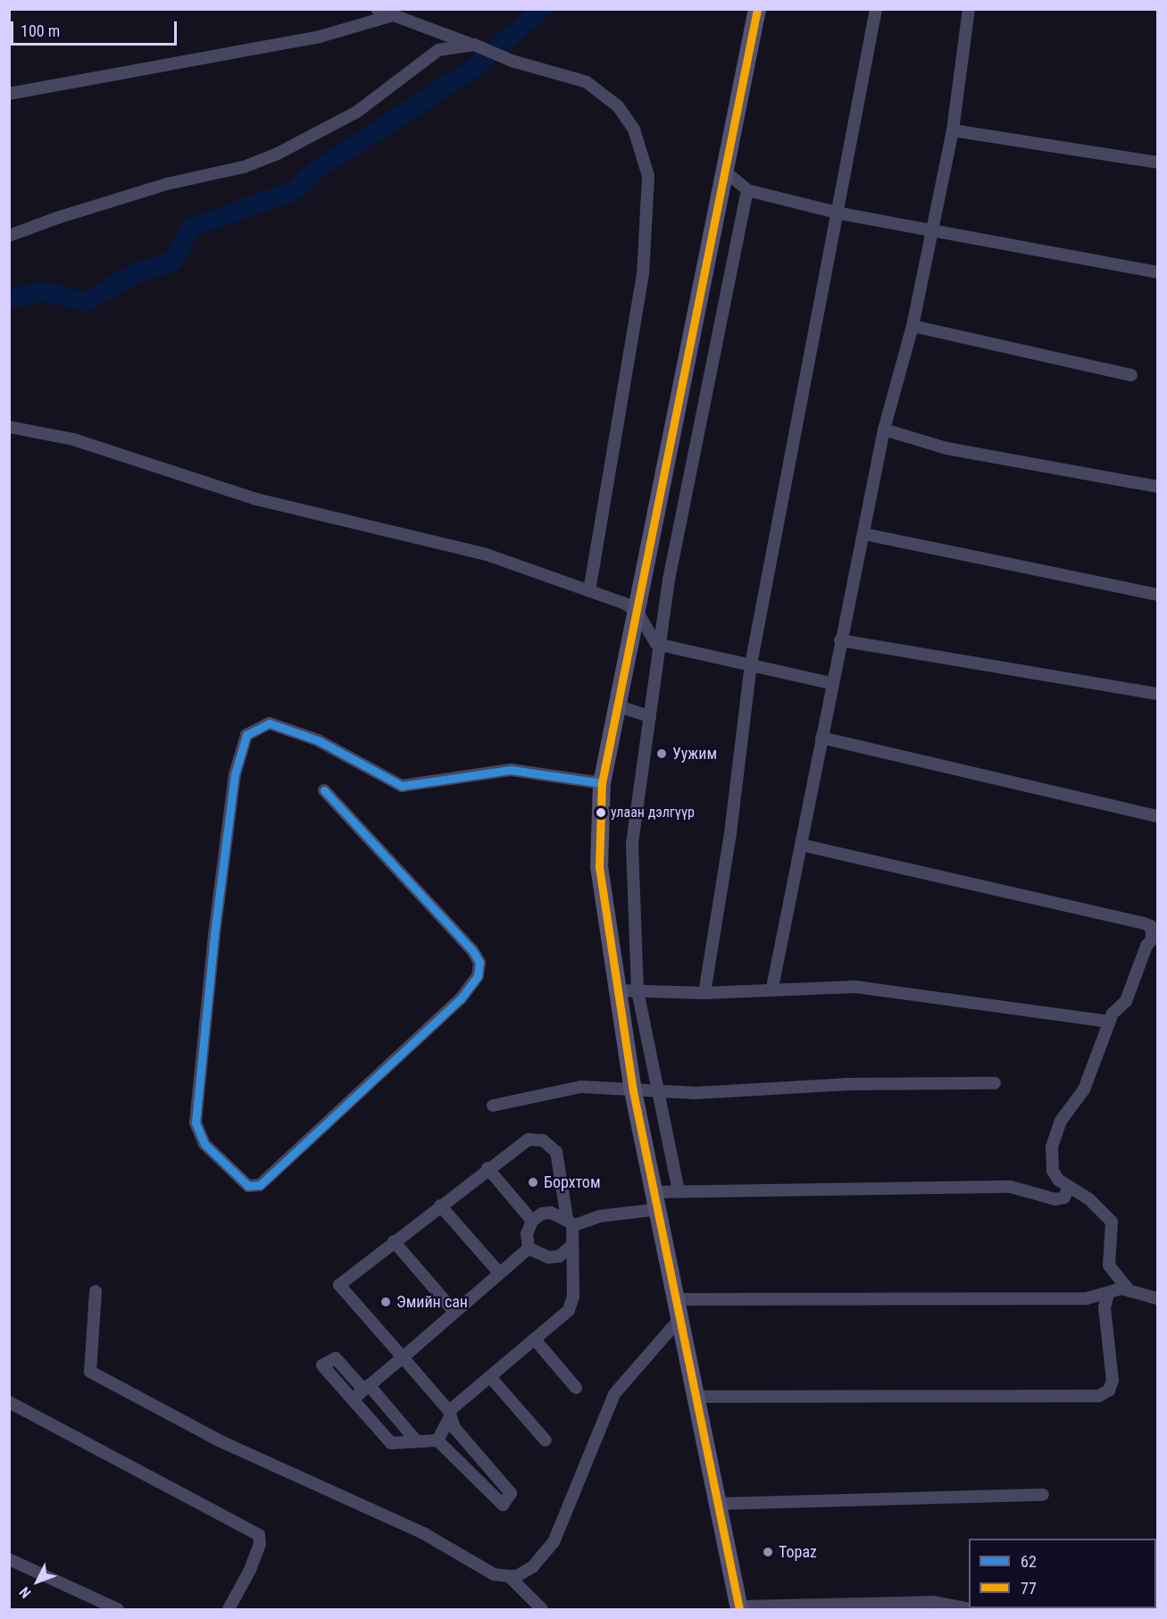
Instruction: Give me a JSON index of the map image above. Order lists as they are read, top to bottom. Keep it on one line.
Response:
{"places":["Уужим","улаан дэлгүүр","Борхтом","Эмийн сан","Topaz"],"lines":["transit line 77","transit line 62"],"legend":["62","77"],"scale_bar":"100 m","north":"bottom left"}
